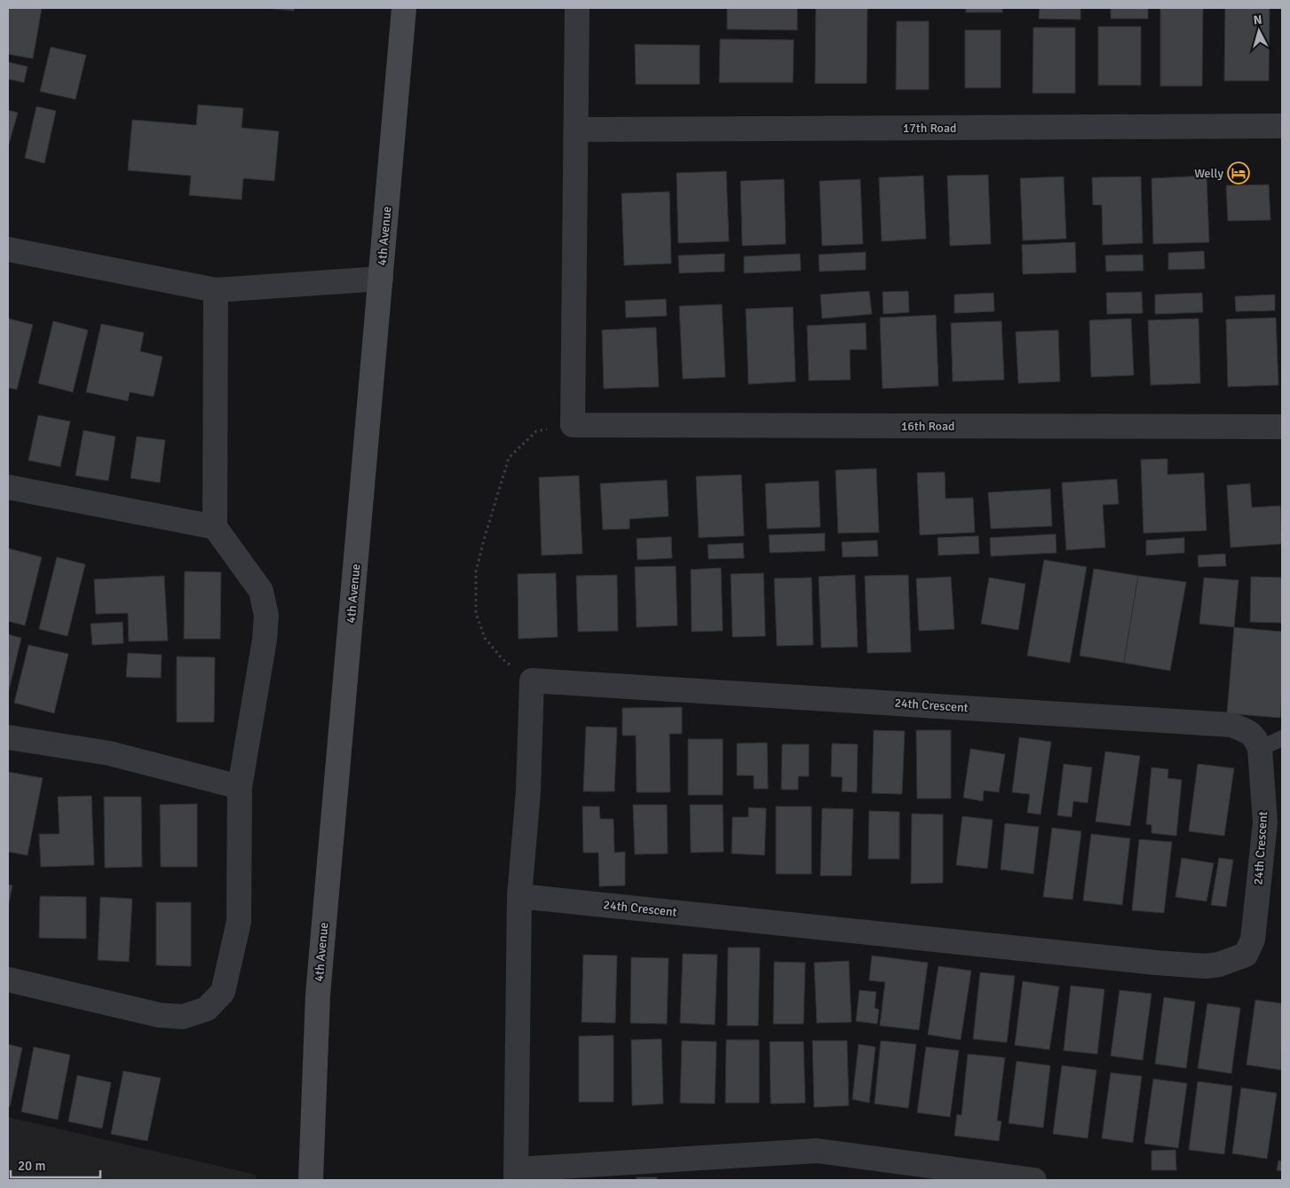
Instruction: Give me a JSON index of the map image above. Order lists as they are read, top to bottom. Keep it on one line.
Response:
{"streets":{"street":["17th Road","4th Avenue","16th Road","24th Crescent"]},"places":{"hotel":["Welly"]},"scale_bar":"20 m","north":"top"}
